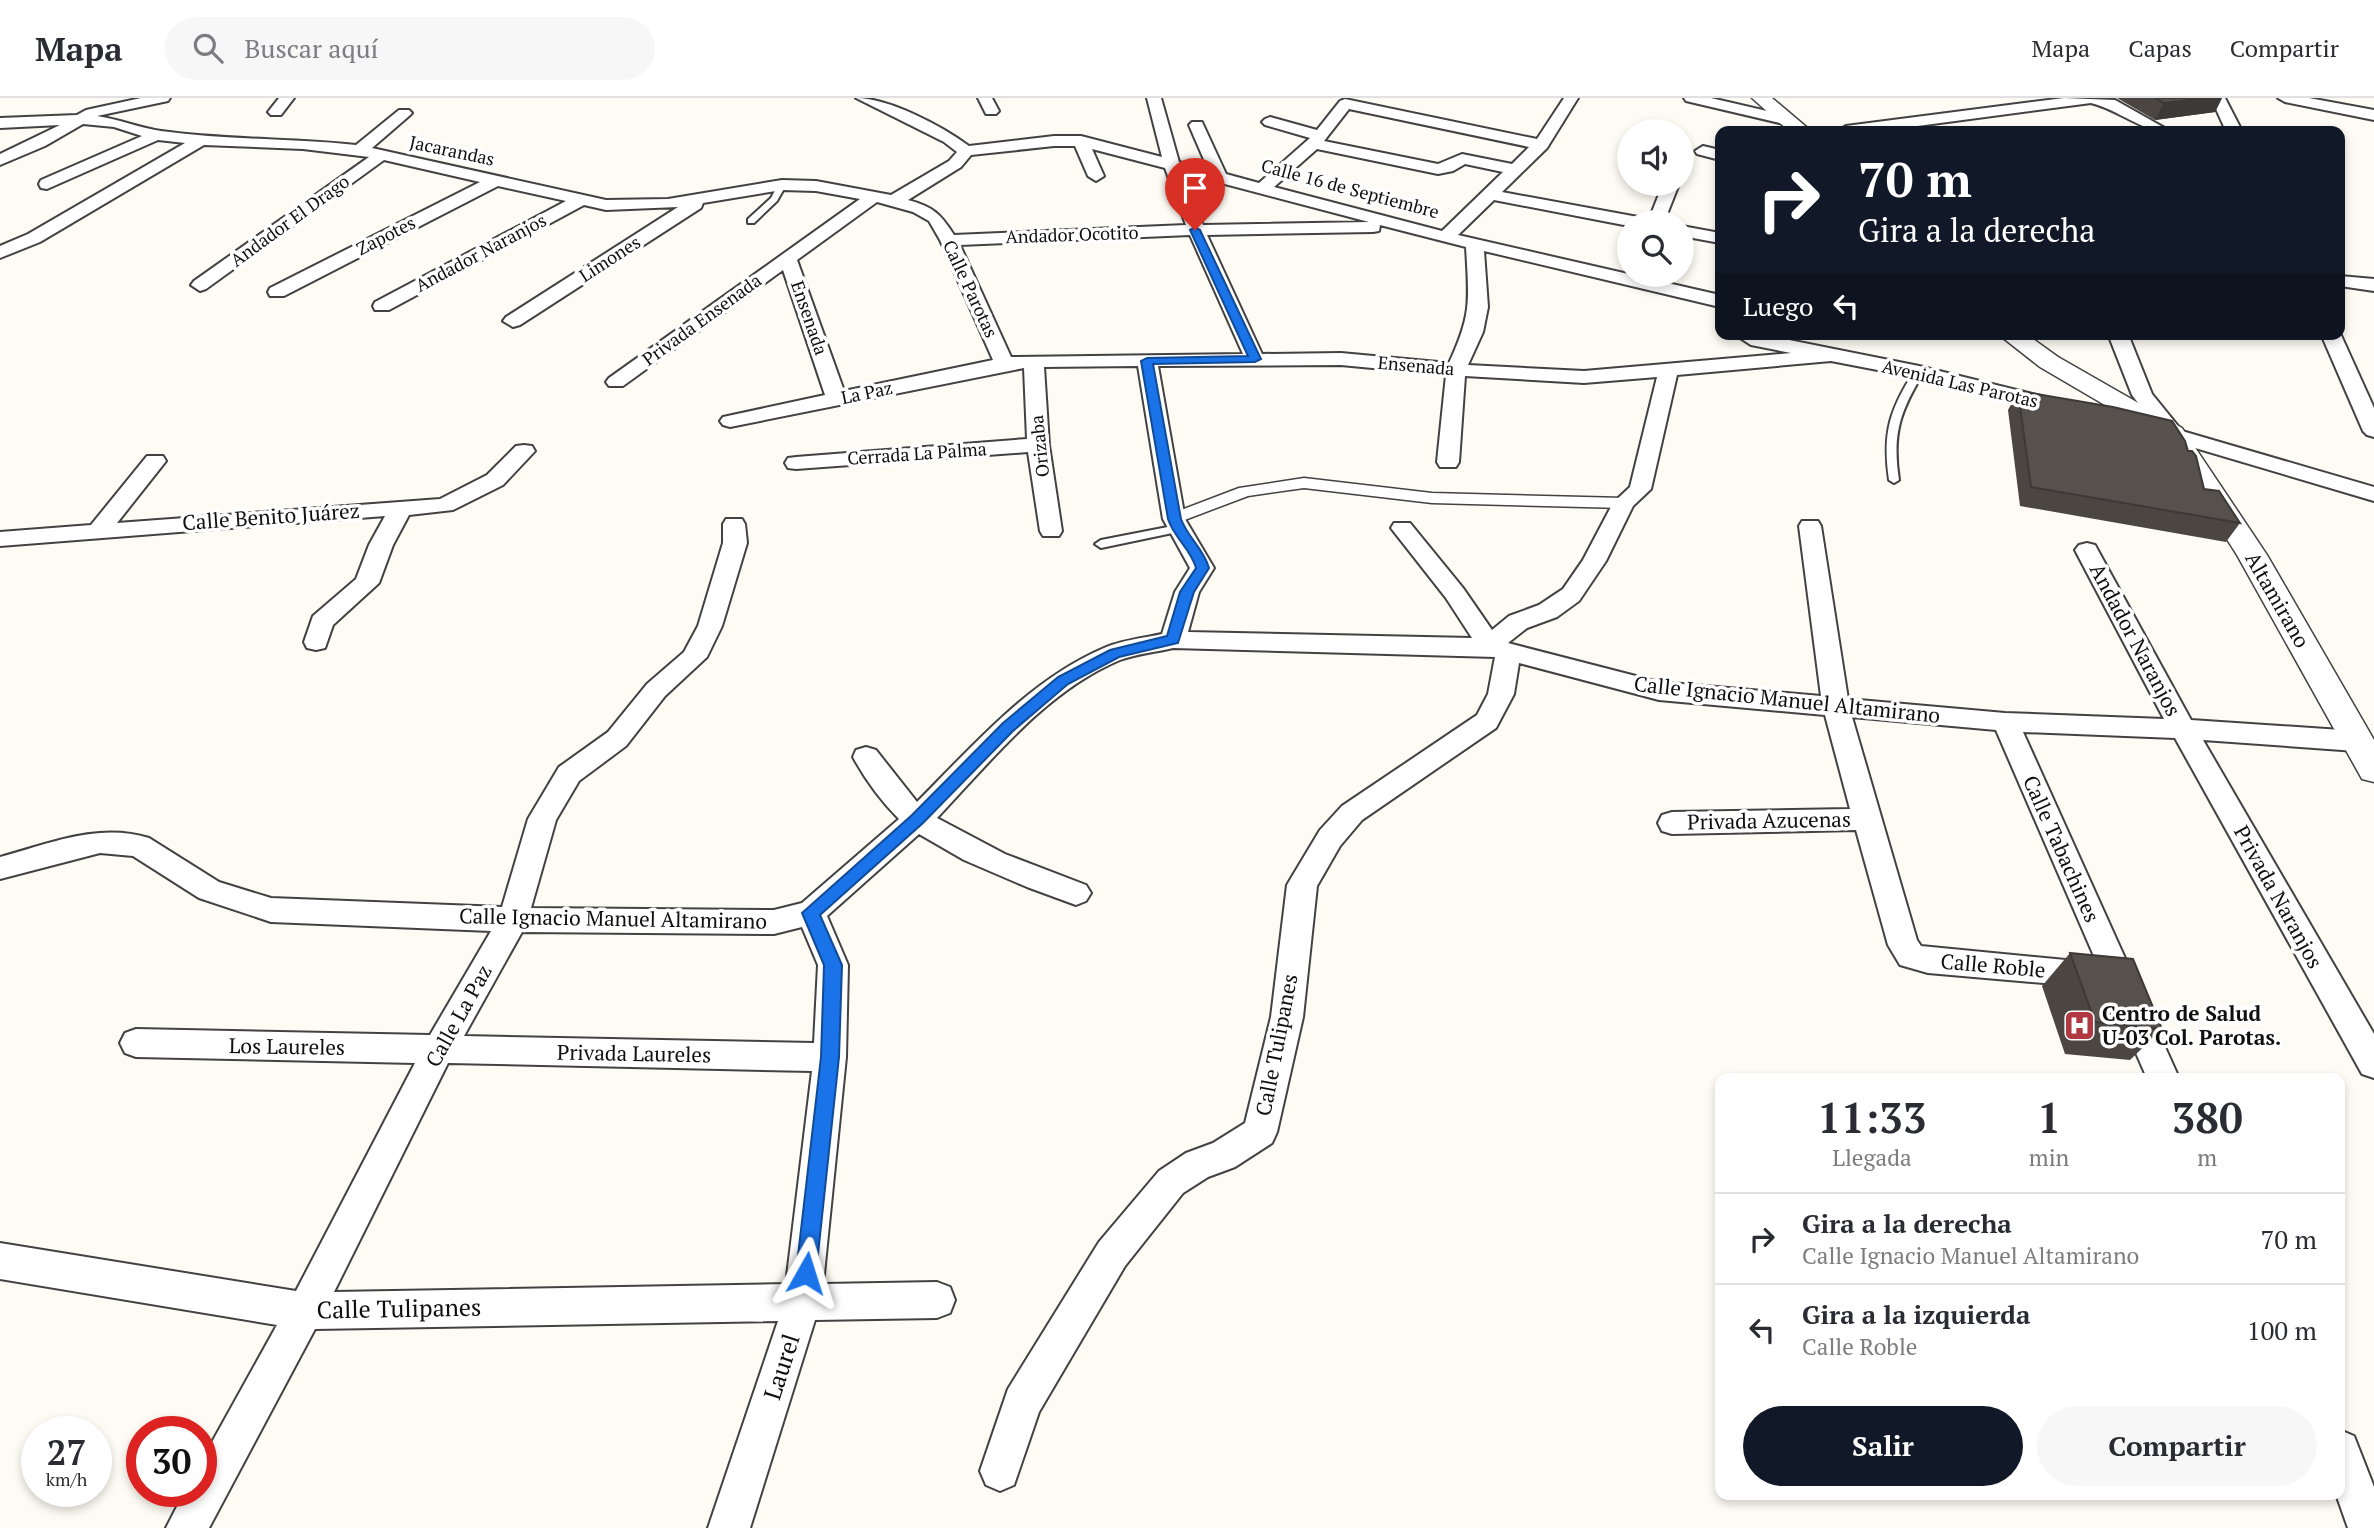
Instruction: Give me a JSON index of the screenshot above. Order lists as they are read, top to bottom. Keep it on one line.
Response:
{"streets":{"street":["Jacarandas","Calle 16 de Septiembre","Andador El Drago","Andador Ocotito","Zapotes","Andador Naranjos","Limones","Calle Parotas","Ensenada","Privada Ensenada","Avenida Las Parotas","La Paz","Orizaba","Cerrada La Palma","Calle Benito Juárez","Altamirano","Calle Ignacio Manuel Altamirano","Privada Azucenas","Calle Tabachines","Privada Naranjos","Calle Roble","Calle La Paz","Calle Tulipanes","Los Laureles","Privada Laureles","Laurel"]},"crossings":[["Jacarandas","Andador El Drago"],["Jacarandas","Zapotes"],["Jacarandas","Andador Naranjos"],["Jacarandas","Limones"],["Jacarandas","Calle Parotas"],["Jacarandas","Ensenada"],["Calle 16 de Septiembre","Andador Ocotito"],["Andador Ocotito","Calle Parotas"],["Andador Naranjos","Calle Ignacio Manuel Altamirano"],["Andador Naranjos","Privada Naranjos"],["Calle Parotas","Ensenada"],["Calle Parotas","La Paz"],["Ensenada","Privada Ensenada"],["Ensenada","Avenida Las Parotas"],["Ensenada","La Paz"],["Ensenada","Orizaba"],["Orizaba","Cerrada La Palma"],["Altamirano","Calle Ignacio Manuel Altamirano"],["Calle Ignacio Manuel Altamirano","Calle Tabachines"],["Calle Ignacio Manuel Altamirano","Privada Naranjos"],["Calle Ignacio Manuel Altamirano","Calle La Paz"],["Calle Ignacio Manuel Altamirano","Calle Tulipanes"],["Calle Ignacio Manuel Altamirano","Laurel"],["Privada Azucenas","Calle Roble"],["Calle Tabachines","Calle Roble"],["Calle La Paz","Calle Tulipanes"],["Calle La Paz","Los Laureles"],["Calle La Paz","Privada Laureles"],["Calle Tulipanes","Laurel"],["Los Laureles","Privada Laureles"],["Privada Laureles","Laurel"]],"places":{"hospital":["Centro de Salud U-03 Col. Parotas."]},"page":{"header":"Mapa","search":"Buscar aquí","nav":["Mapa","Capas","Compartir"],"turn":["70 m","Gira a la derecha"],"then":"Luego","eta":["11:33","Llegada","1","min","380","m"],"list":[{"name":"Gira a la derecha","note":"Calle Ignacio Manuel Altamirano","value":"70 m"},{"name":"Gira a la izquierda","note":"Calle Roble","value":"100 m"}],"buttons":["Salir","Compartir"],"speed":"27 km/h","limit":"30"}}
